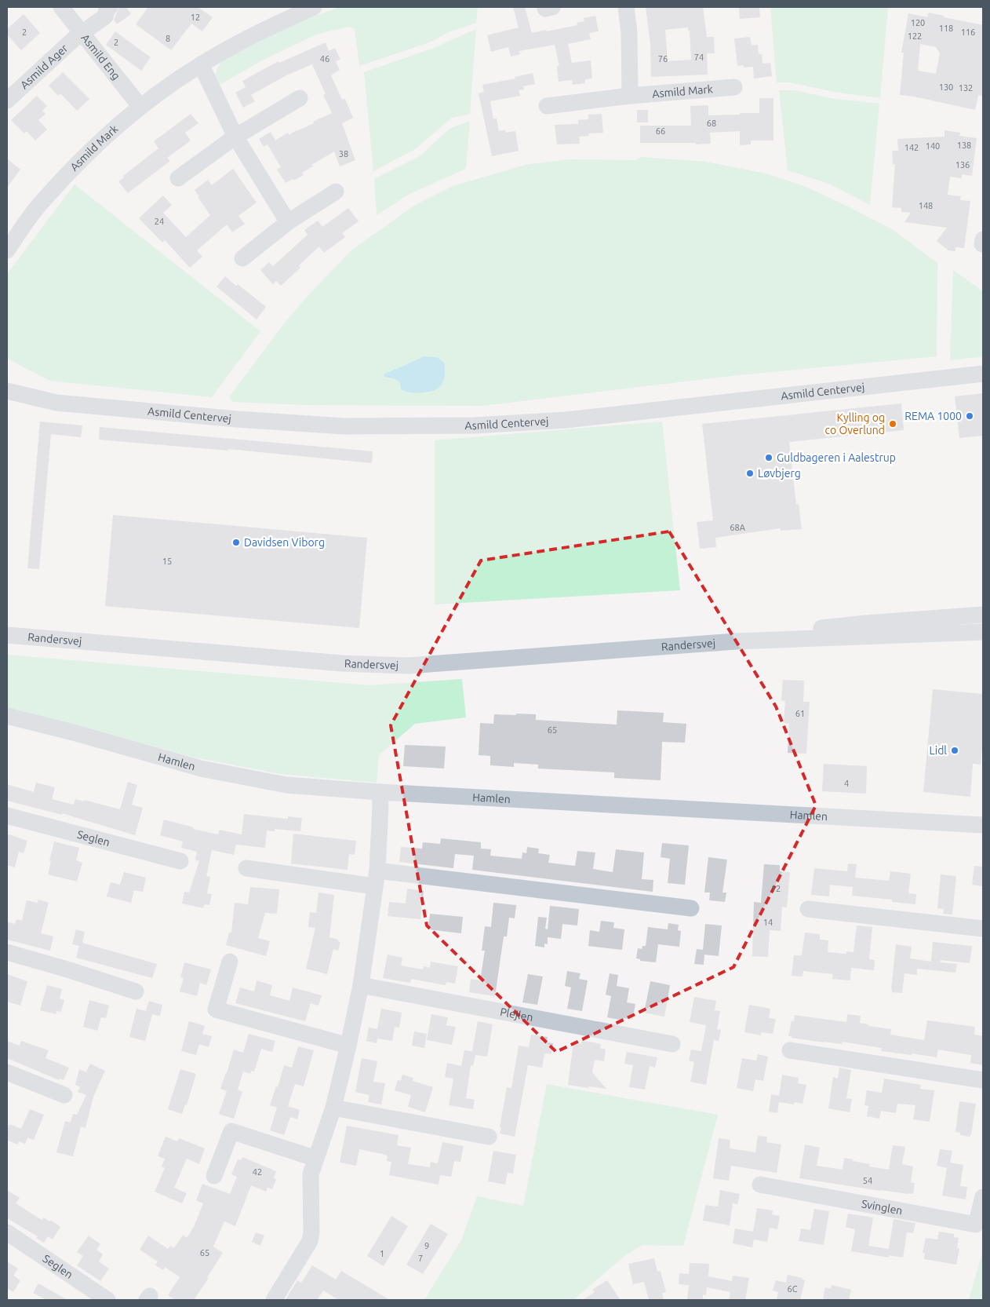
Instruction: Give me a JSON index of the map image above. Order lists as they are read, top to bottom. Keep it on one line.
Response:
{"streets":{"street":["Asmild Eng","Asmild Ager","Asmild Mark","Asmild Centervej","Randersvej","Hamlen","Seglen","Plejlen","Svinglen"]},"crossings":[["Asmild Eng","Asmild Ager"],["Asmild Eng","Asmild Mark"]],"places":["REMA 1000","Kylling og co Overlund","Guldbageren i Aalestrup","Løvbjerg","Davidsen Viborg","Lidl"],"house_numbers":["12","120","118","2","116","122","8","2","74","46","76","130","132","68","66","138","140","142","38","136","148","24","68A","15","61","65","4","12","14","42","54","9","65","1","7","6C"]}
